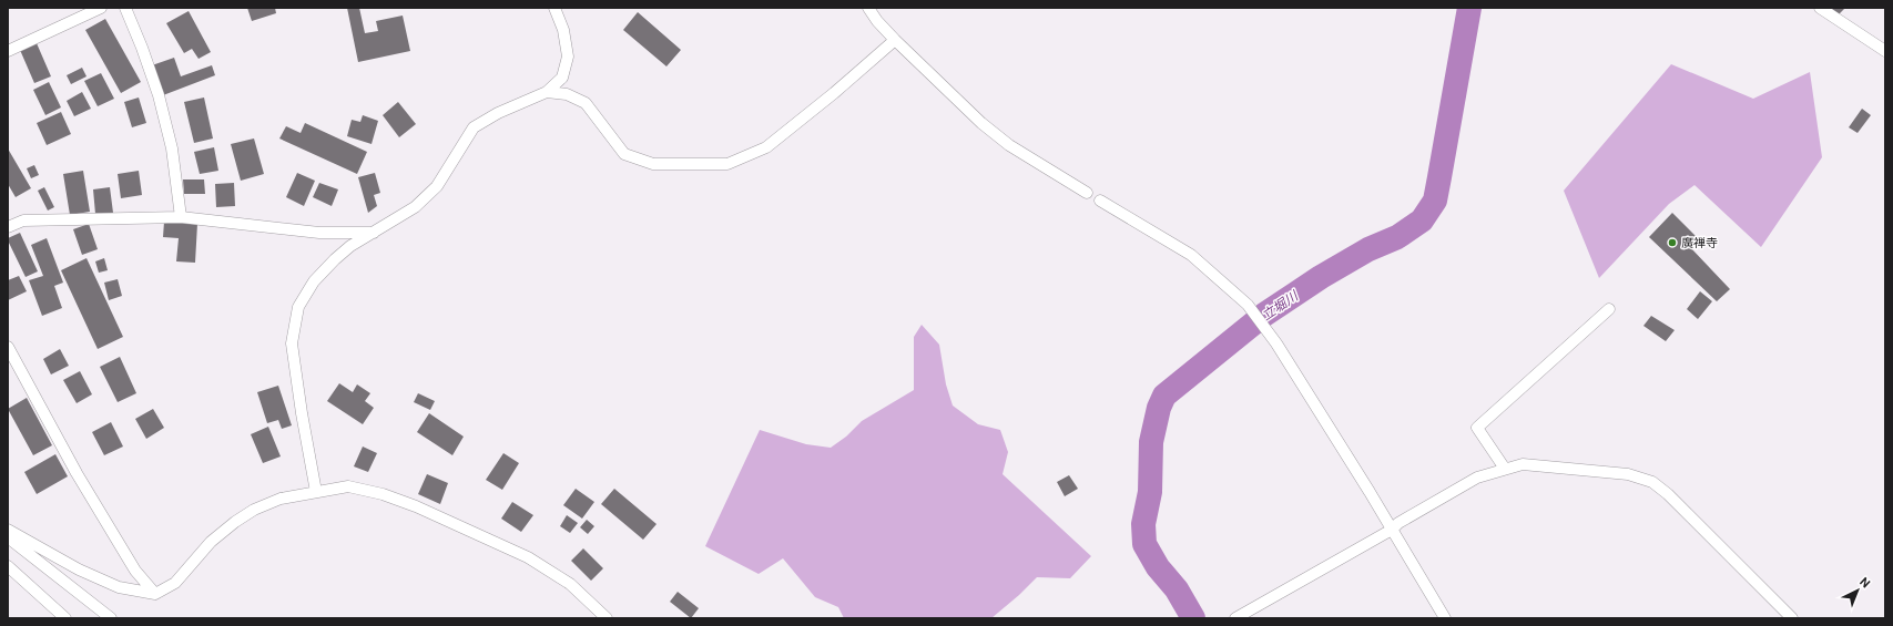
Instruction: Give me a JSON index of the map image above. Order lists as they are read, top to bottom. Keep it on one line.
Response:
{"water":["立堀川"],"places":["廣禅寺"],"north":"top right"}
